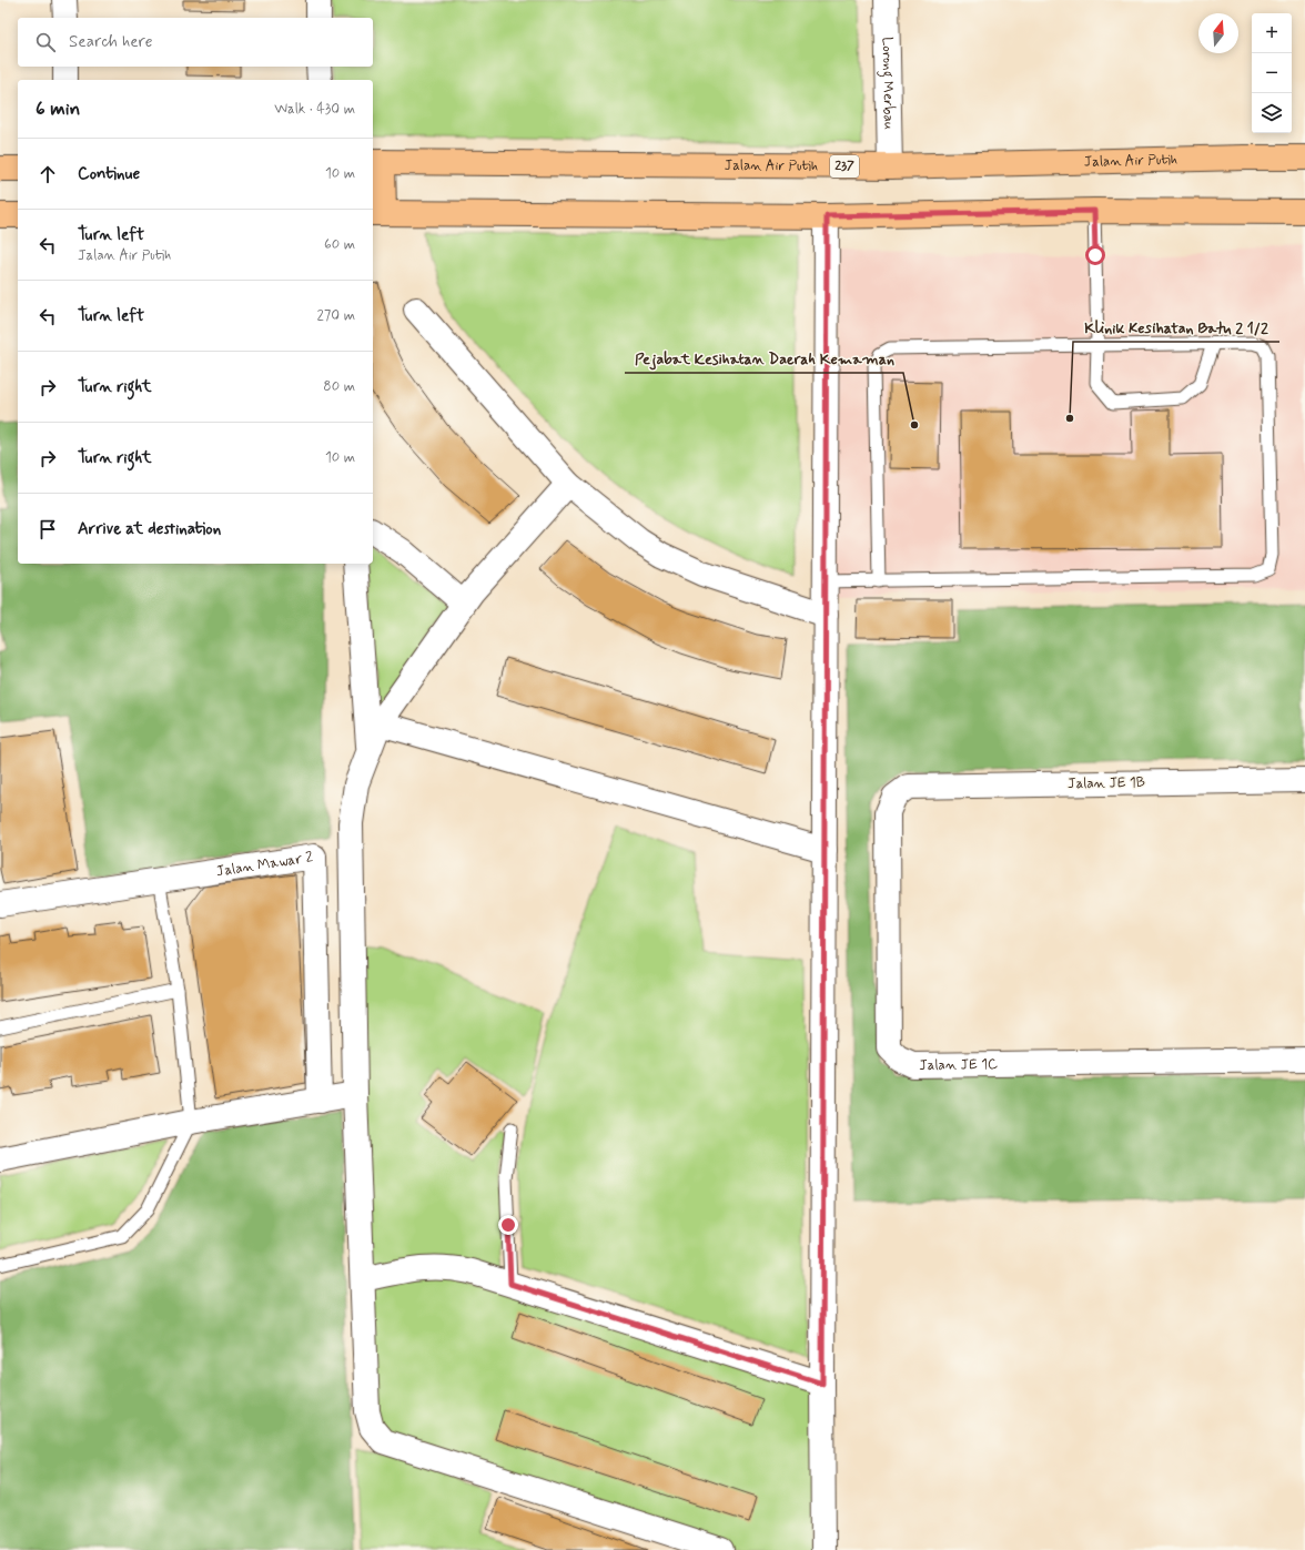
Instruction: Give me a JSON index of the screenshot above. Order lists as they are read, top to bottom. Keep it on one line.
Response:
{"streets":{"main road":["Jalan Air Putih","237"],"street":["Lorong Merbau","Jalan JE 1B","Jalan Mawar 2","Jalan JE 1C"]},"crossings":[["Lorong Merbau","Jalan Air Putih"],["Jalan JE 1B","Jalan JE 1C"]],"places":["Klinik Kesihatan Batu 2 1/2","Pejabat Kesihatan Daerah Kemaman"],"north":"top","page":{"map_buttons":["+","−"],"search":"Search here","heading":["6 min","Walk · 430 m"],"list":[["Continue","10 m"],["Turn left","Jalan Air Putih","60 m"],["Turn left","270 m"],["Turn right","80 m"],["Turn right","10 m"],"Arrive at destination"]}}
